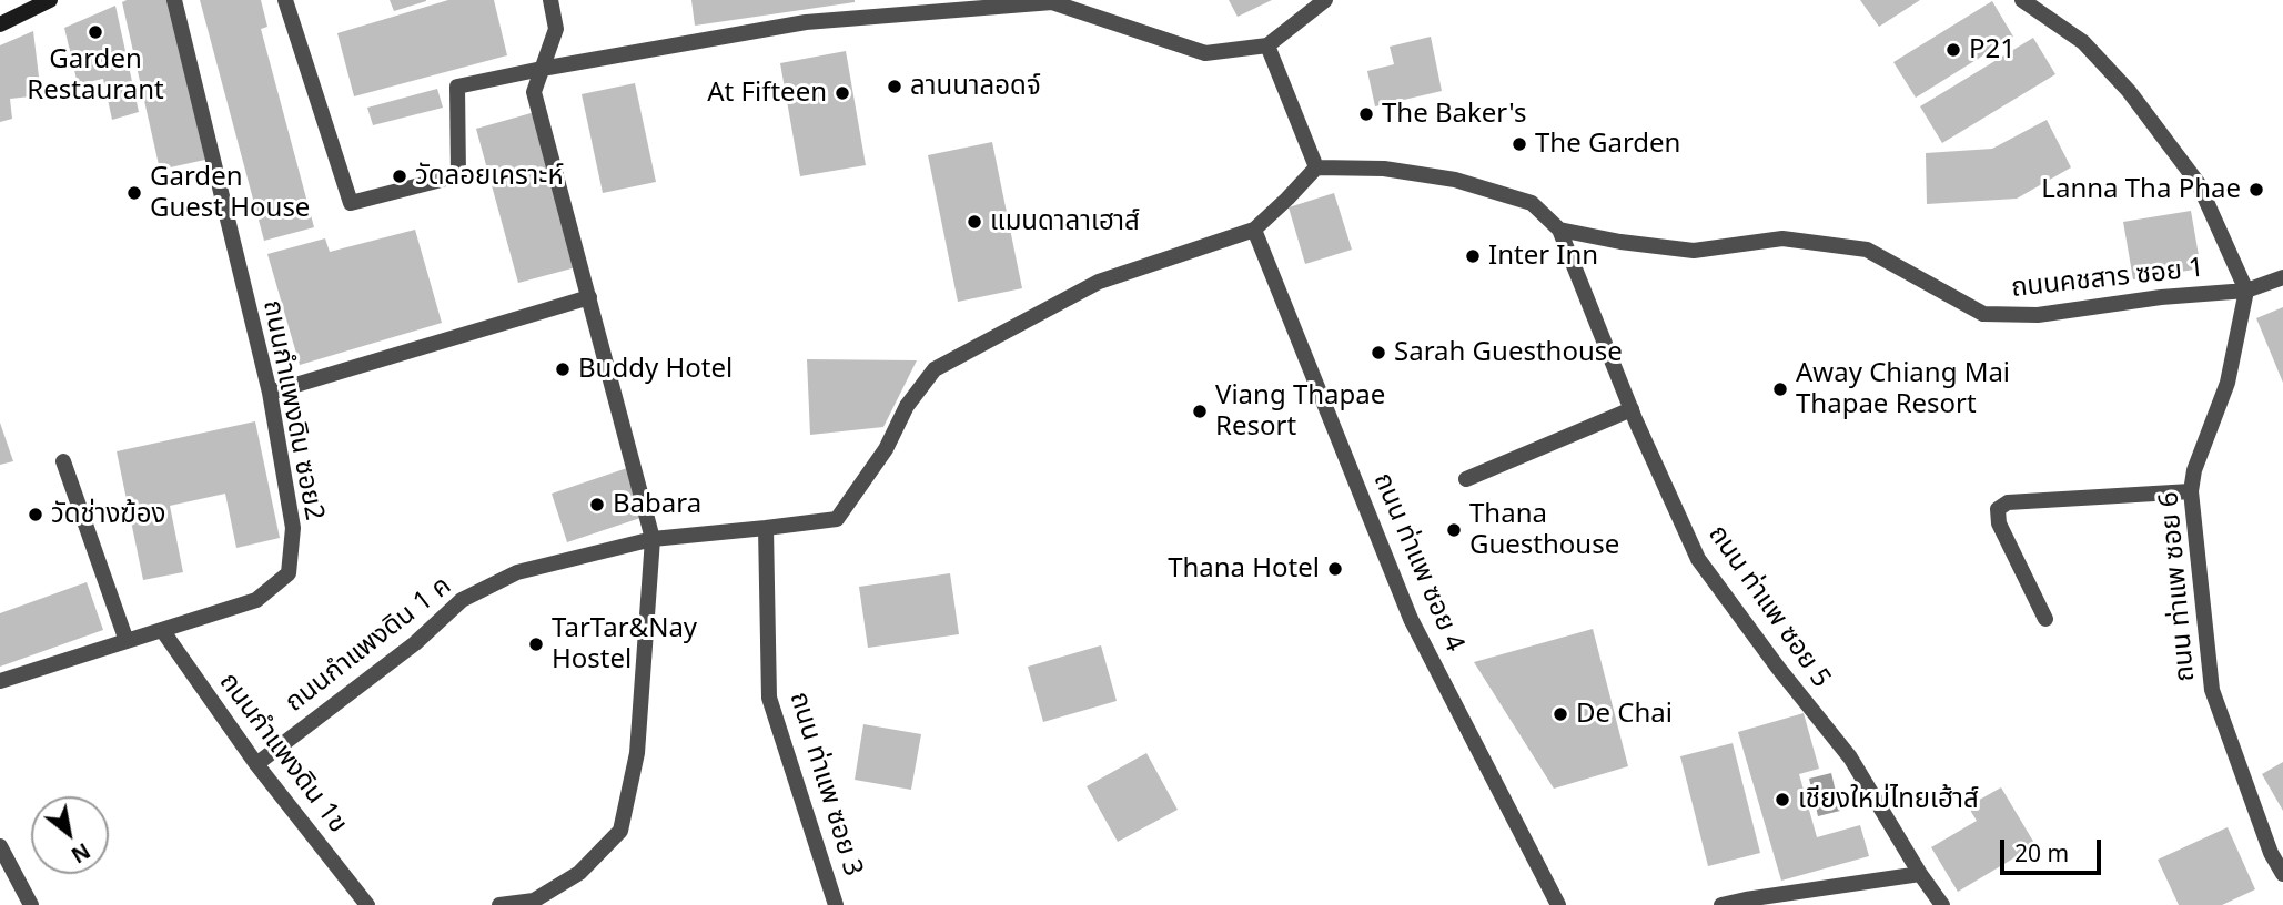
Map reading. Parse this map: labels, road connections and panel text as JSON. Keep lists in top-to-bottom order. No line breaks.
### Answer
{"streets":{"street":["ถนนคชสาร ซอย 1","ถนนกำแพงดิน ซอย2","ถนน ท่าแพ ซอย 4","ถนน ท่าแพ ซอย 6","ถนน ท่าแพ ซอย 5","ถนนกำแพงดิน 1 ค","ถนนกำแพงดิน 1ข","ถนน ท่าแพ ซอย 3"]},"crossings":[["ถนนคชสาร ซอย 1","ถนน ท่าแพ ซอย 6"],["ถนนคชสาร ซอย 1","ถนน ท่าแพ ซอย 5"],["ถนนกำแพงดิน ซอย2","ถนนกำแพงดิน 1ข"],["ถนนกำแพงดิน 1 ค","ถนนกำแพงดิน 1ข"],["ถนนกำแพงดิน 1 ค","ถนน ท่าแพ ซอย 3"]],"places":["Garden Restaurant","P21","ลานนาลอดจ์","At Fifteen","The Baker's","The Garden","วัดลอยเคราะห์","Lanna Tha Phae","Garden Guest House","แมนดาลาเฮาส์","Inter Inn","Sarah Guesthouse","Buddy Hotel","Away Chiang Mai Thapae Resort","Viang Thapae Resort","Babara","วัดช่างฆ้อง","Thana Guesthouse","Thana Hotel","TarTar&Nay Hostel","De Chai","เชียงใหม่ไทยเฮ้าส์"],"scale_bar":"20 m","north":"bottom right"}
